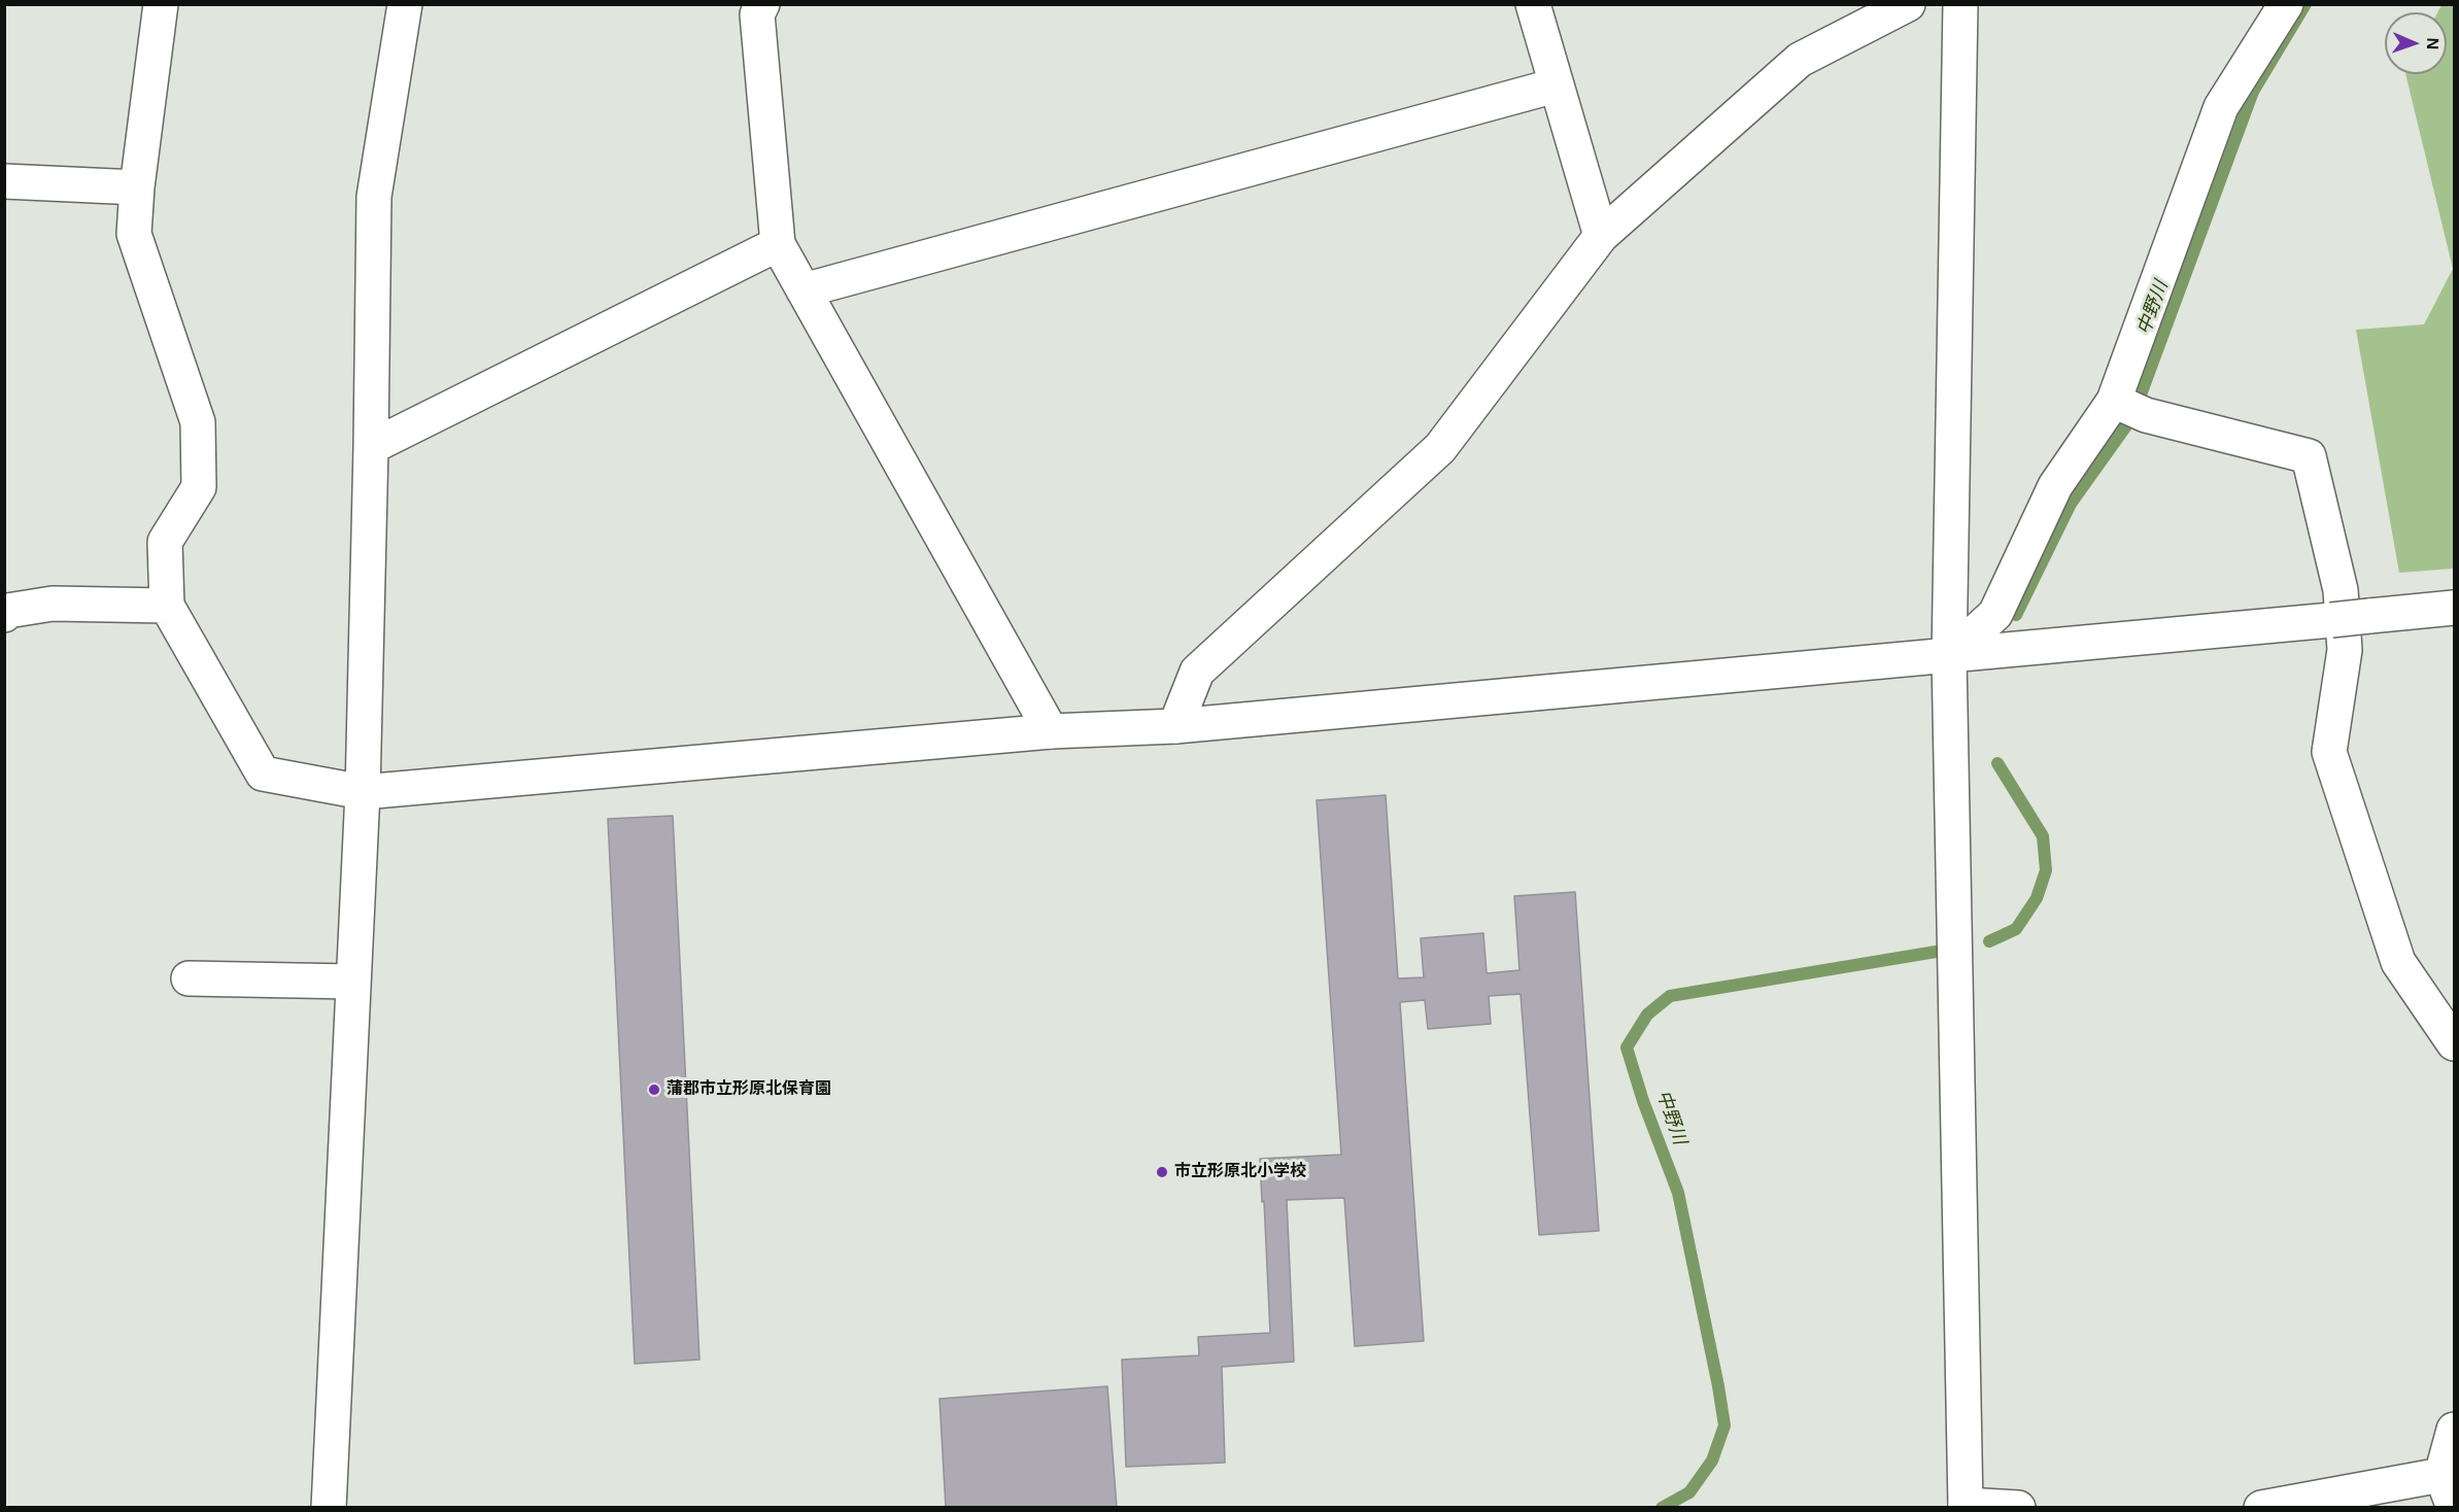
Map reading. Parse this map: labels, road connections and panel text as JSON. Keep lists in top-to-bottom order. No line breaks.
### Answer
{"water":["中野川"],"places":["蒲郡市立形原北保育園","市立形原北小学校"],"north":"right"}
